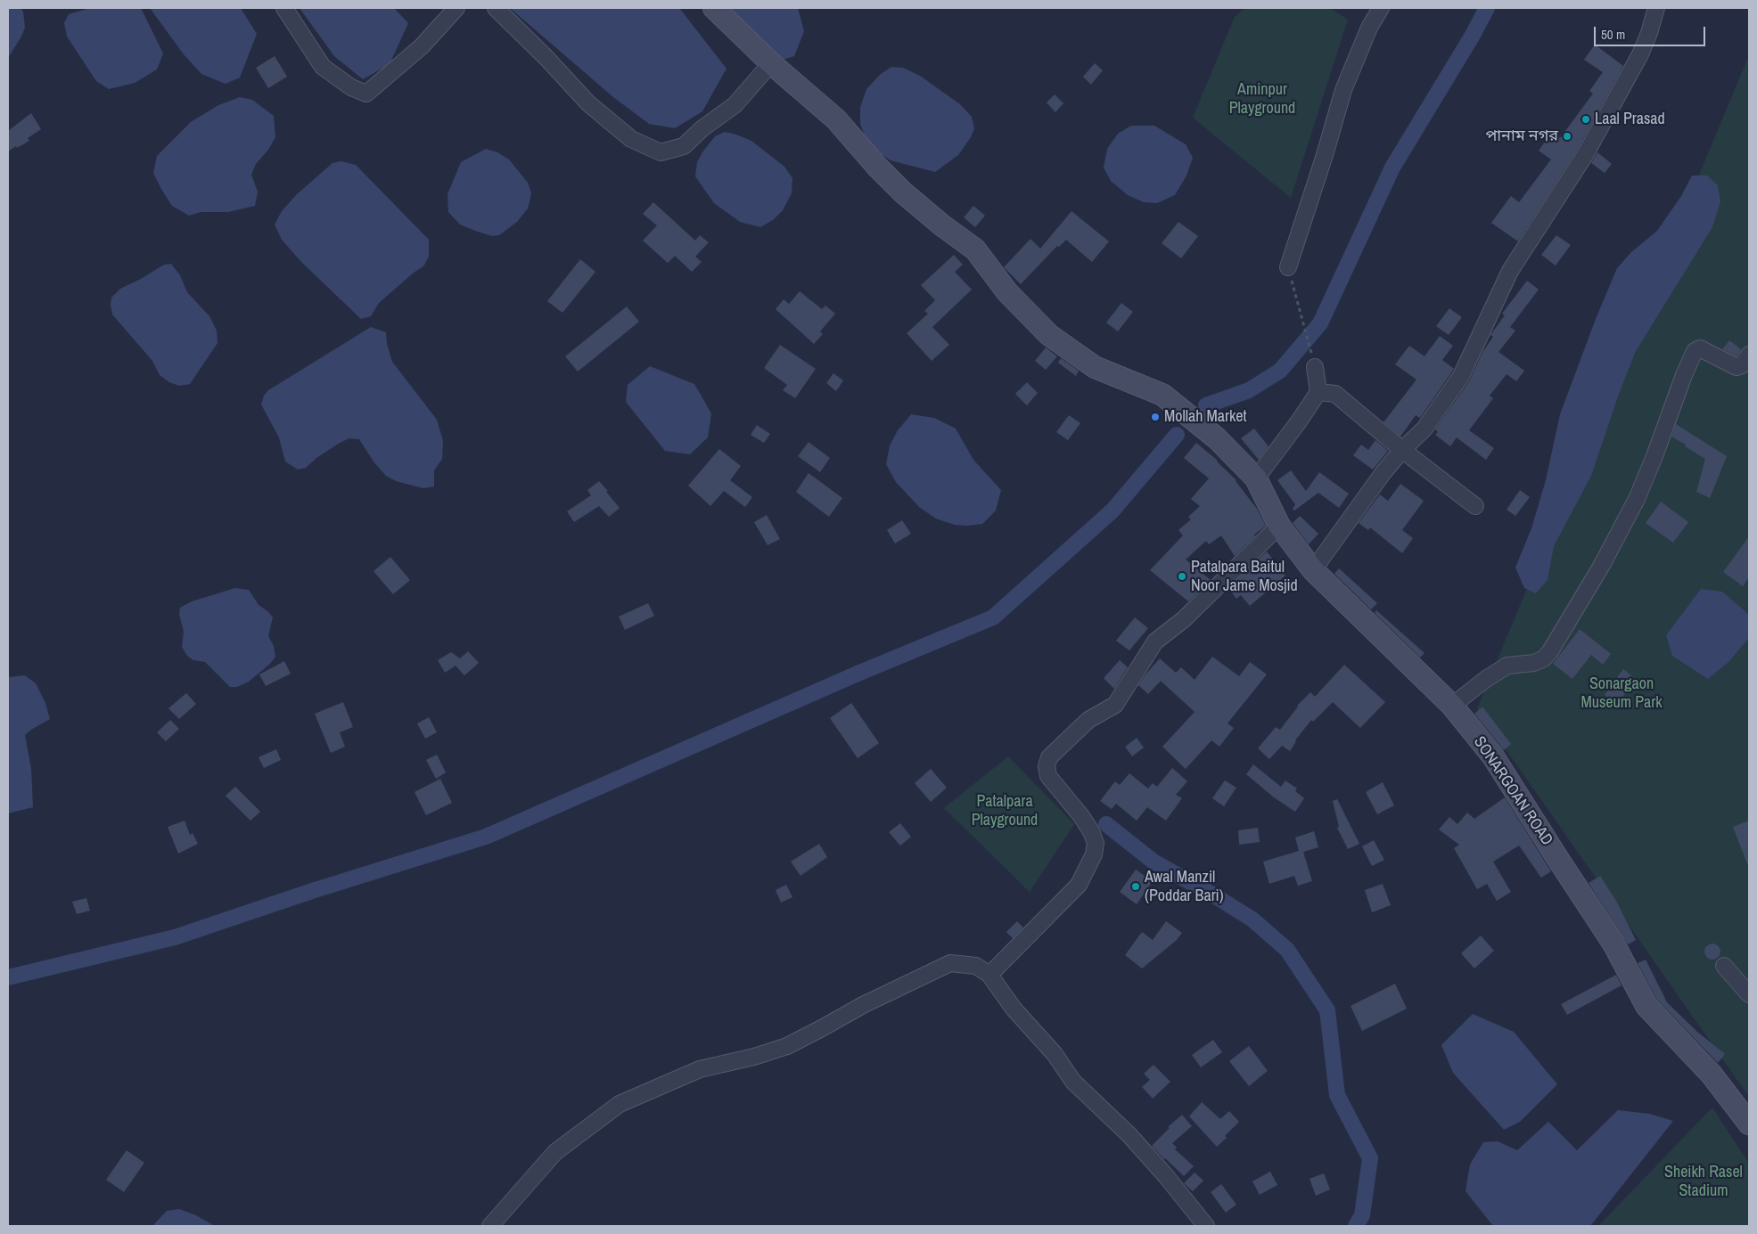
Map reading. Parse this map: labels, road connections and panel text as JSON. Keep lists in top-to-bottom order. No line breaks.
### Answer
{"streets":{"main road":["SONARGOAN ROAD"]},"parks":["Aminpur Playground","Sonargaon Museum Park","Patalpara Playground","Sheikh Rasel Stadium"],"places":["Laal Prasad","পানাম নগর","Mollah Market","Patalpara Baitul Noor Jame Mosjid","Awal Manzil (Poddar Bari)"],"scale_bar":"50 m"}
